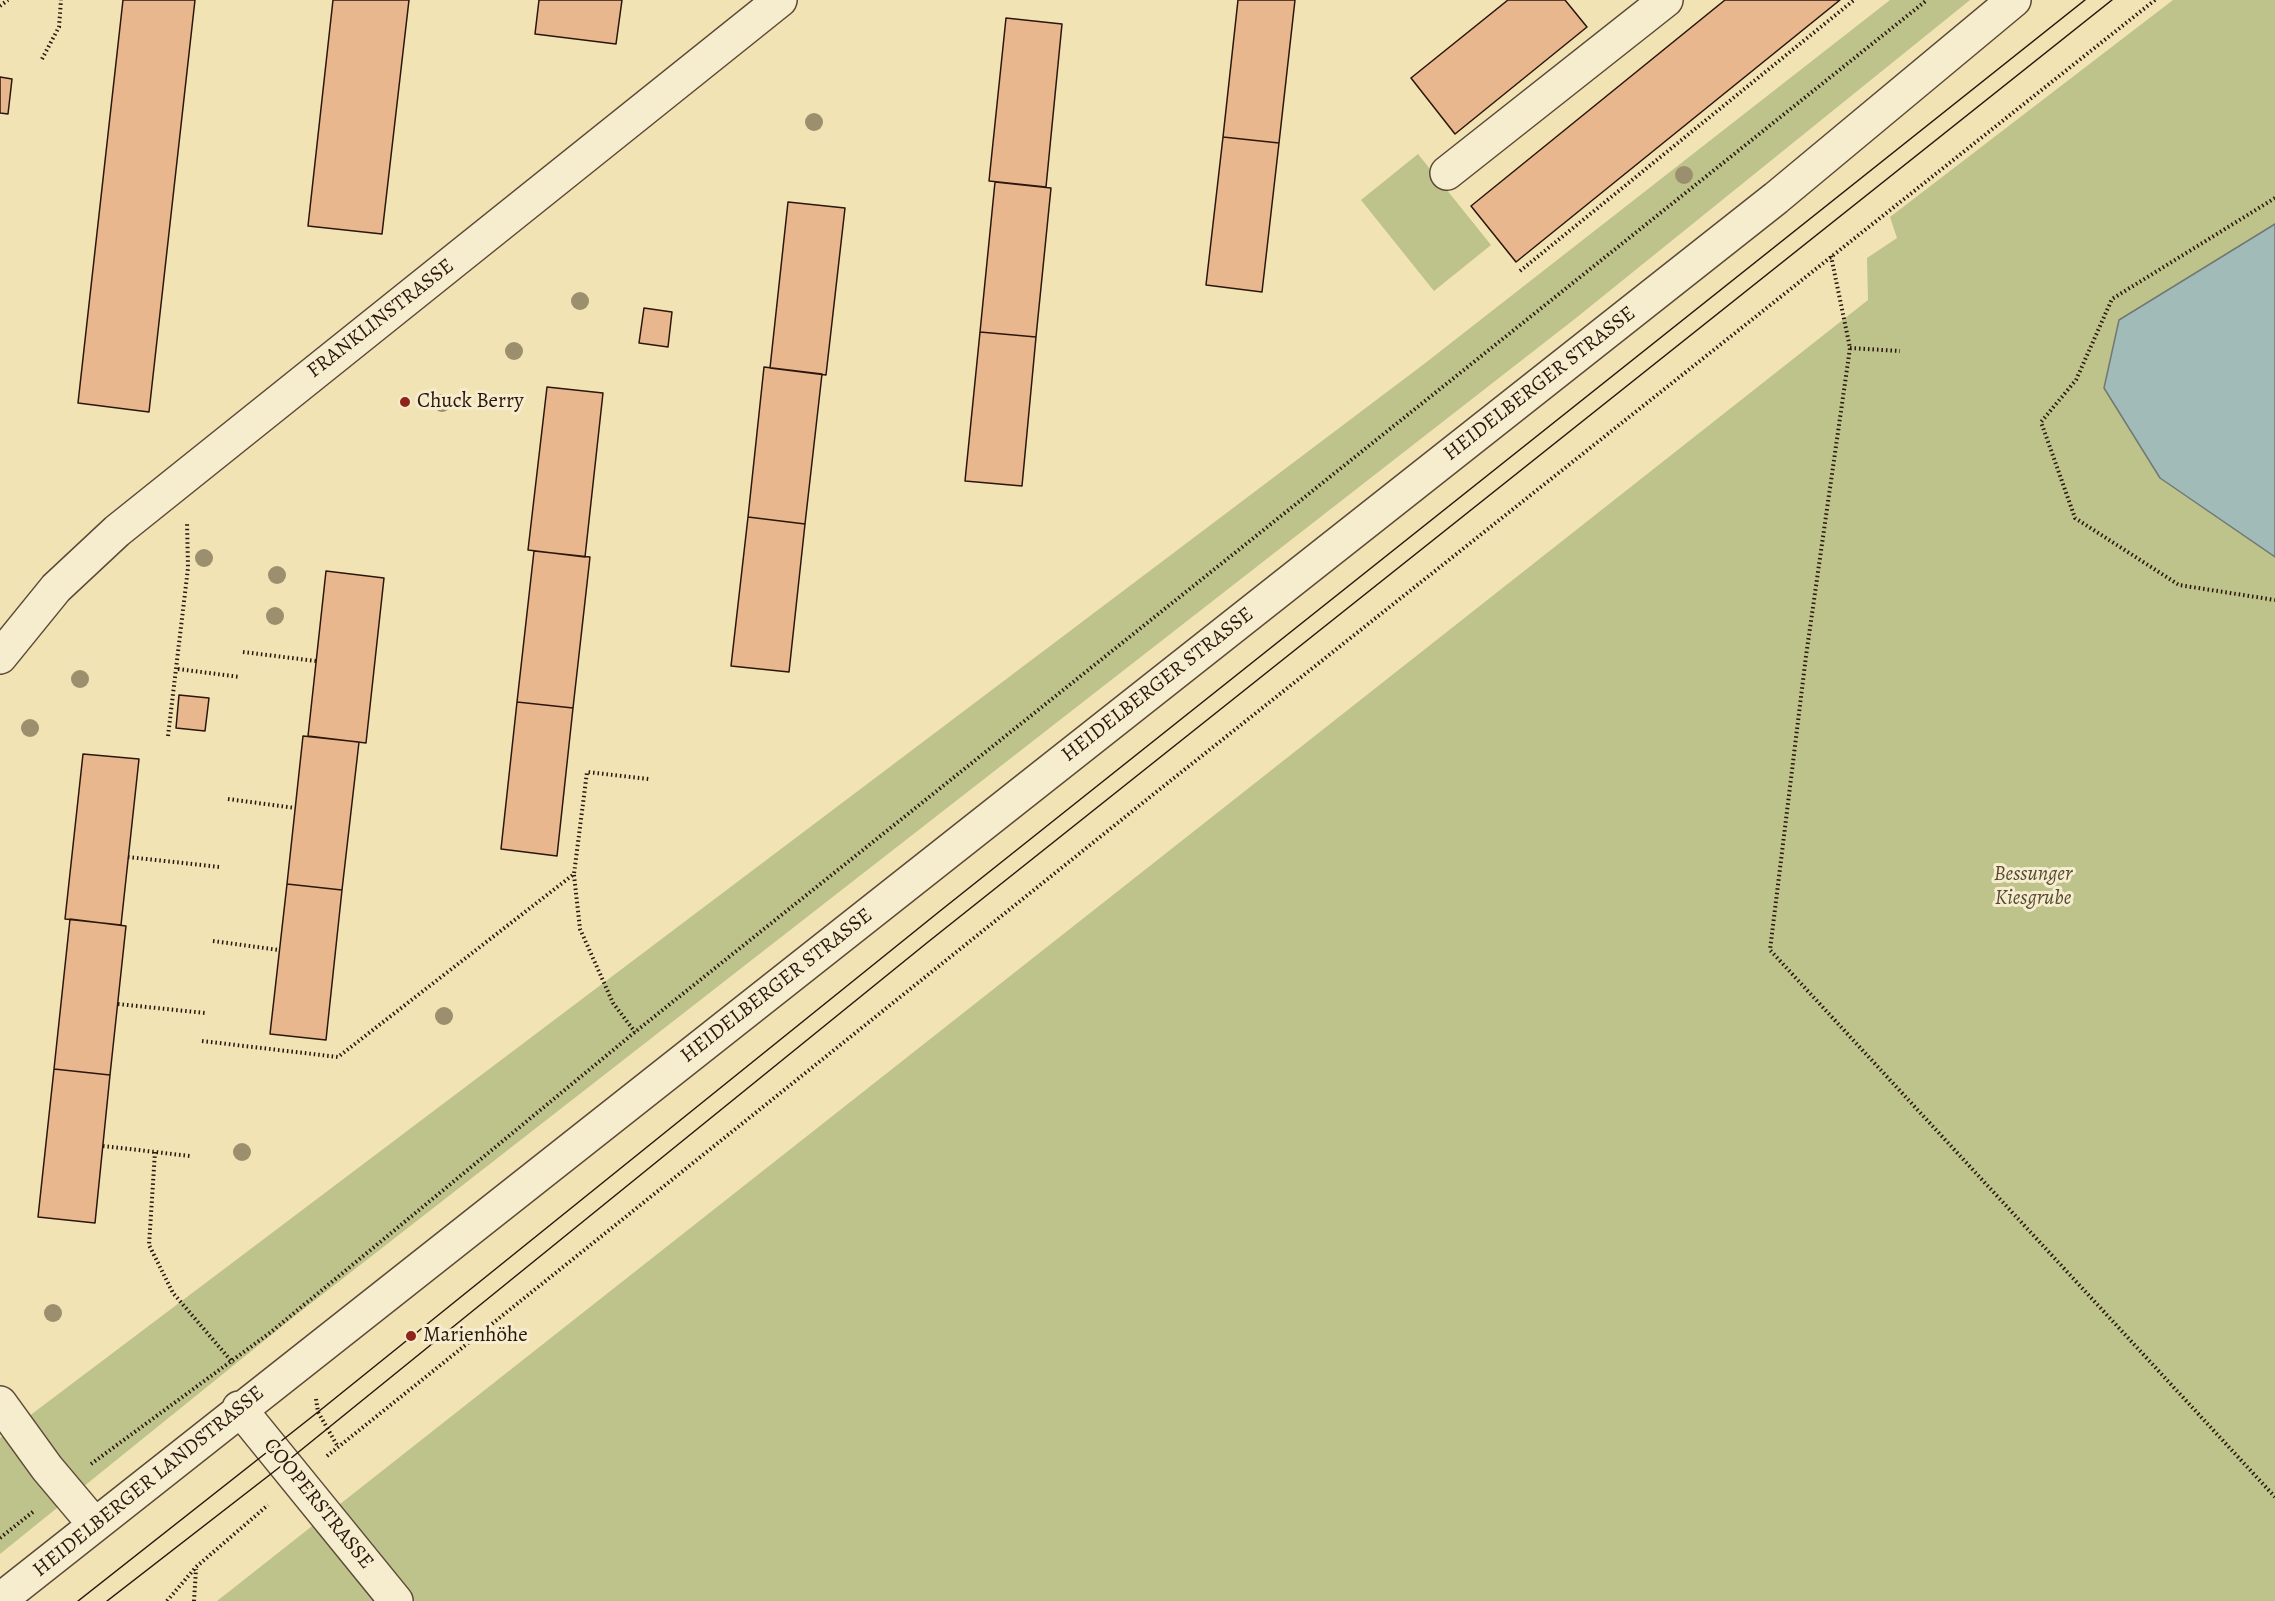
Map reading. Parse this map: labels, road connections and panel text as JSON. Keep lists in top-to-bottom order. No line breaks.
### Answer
{"streets":{"street":["FRANKLINSTRASSE","HEIDELBERGER STRASSE","HEIDELBERGER LANDSTRASSE","COOPERSTRASSE"]},"crossings":[["HEIDELBERGER STRASSE","HEIDELBERGER LANDSTRASSE"],["HEIDELBERGER LANDSTRASSE","COOPERSTRASSE"]],"parks":["Bessunger Kiesgrube"],"places":["Chuck Berry","Marienhöhe"]}
